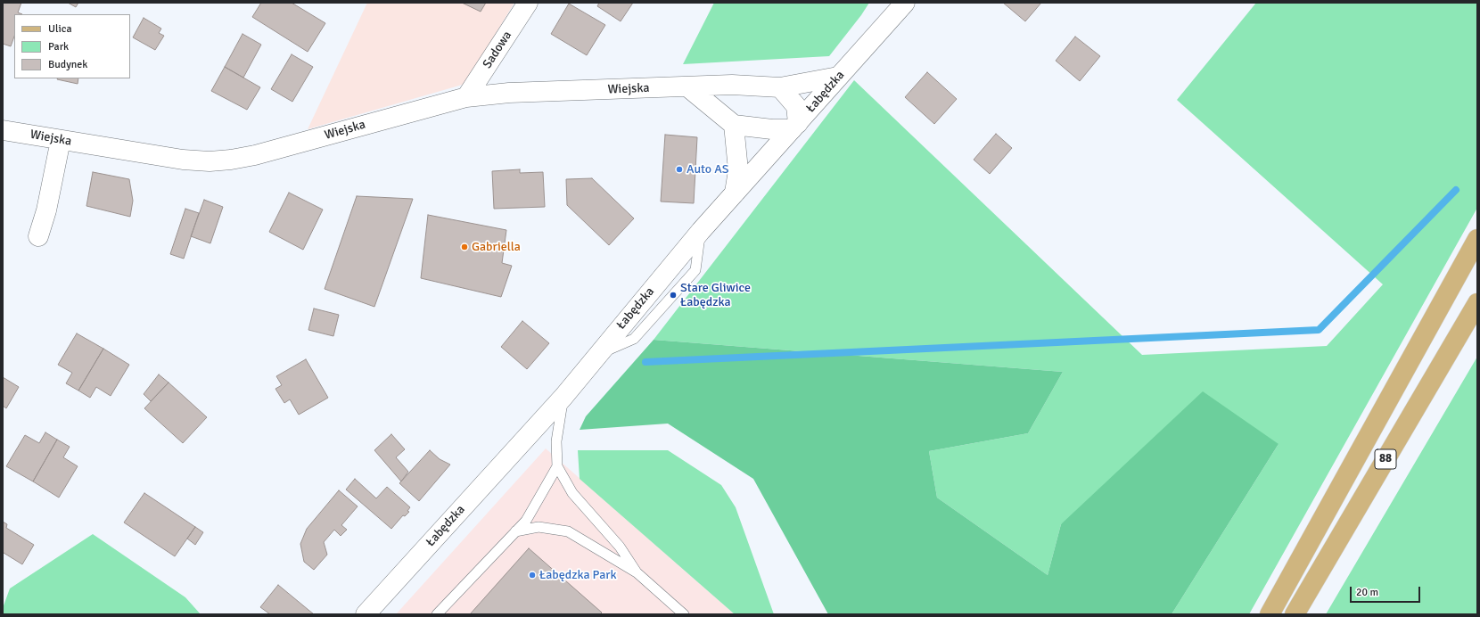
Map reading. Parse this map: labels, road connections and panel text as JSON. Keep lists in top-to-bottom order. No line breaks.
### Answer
{"streets":{"main road":["88"],"street":["Sadowa","Wiejska","Łabędzka"]},"crossings":[["Sadowa","Wiejska"],["Wiejska","Łabędzka"]],"places":["Auto AS","Gabriella","Stare Gliwice Łabędzka","Łabędzka Park"],"legend":["Ulica","Park","Budynek"],"scale_bar":"20 m"}
